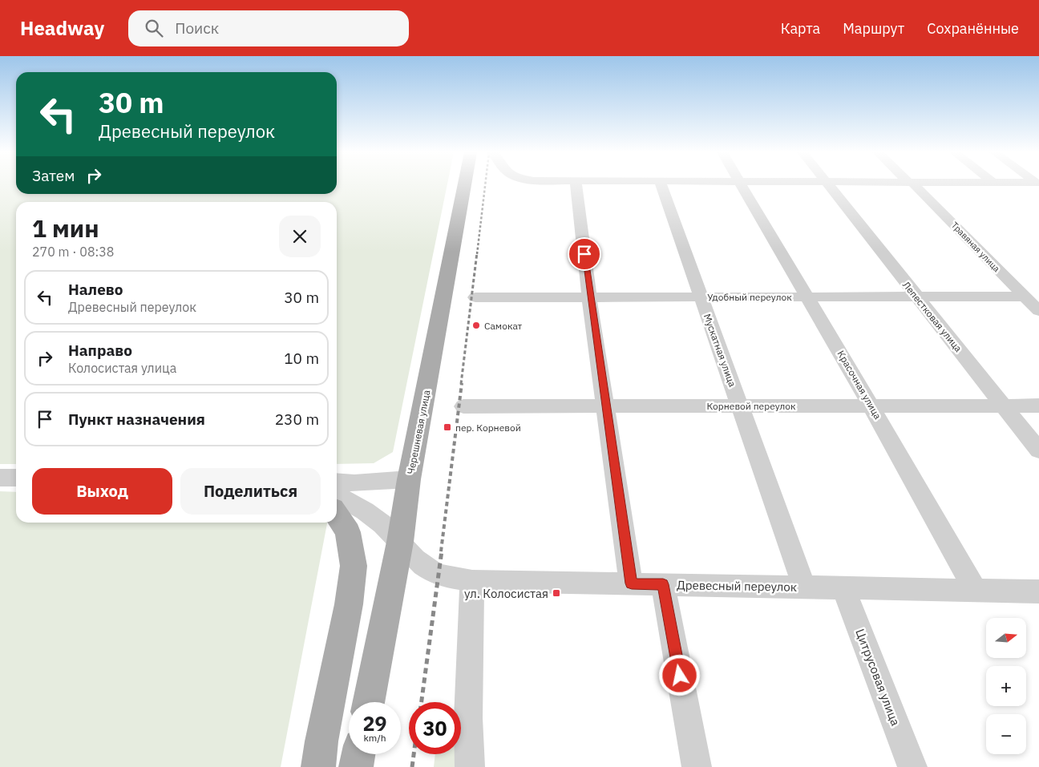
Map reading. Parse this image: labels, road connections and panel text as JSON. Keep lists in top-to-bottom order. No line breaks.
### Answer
{"streets":{"main road":["Черешневая улица"],"street":["Травяная улица","Удобный переулок","Лепестковая улица","Мускатная улица","Красочная улица","Корневой переулок","Древесный переулок","Цитрусовая улица"]},"crossings":[["Травяная улица","Удобный переулок"],["Удобный переулок","Лепестковая улица"],["Удобный переулок","Мускатная улица"],["Удобный переулок","Красочная улица"],["Лепестковая улица","Корневой переулок"],["Мускатная улица","Корневой переулок"],["Мускатная улица","Древесный переулок"],["Красочная улица","Корневой переулок"],["Красочная улица","Древесный переулок"],["Черешневая улица","Древесный переулок"],["Древесный переулок","Цитрусовая улица"]],"places":{"other":["Самокат"],"transit":["пер. Корневой","ул. Колосистая"]},"north":"right","page":{"header":"Headway","search":"Поиск","nav":["Карта","Маршрут","Сохранённые"],"turn":["30 m","Древесный переулок"],"then":"Затем","heading":["1 мин","270 m · 08:38"],"list":[{"name":"Налево","note":"Древесный переулок","value":"30 m"},{"name":"Направо","note":"Колосистая улица","value":"10 m"},{"name":"Пункт назначения","value":"230 m"}],"buttons":["Выход","Поделиться"],"map_buttons":["+","−"],"speed":"29 km/h","limit":"30"}}
